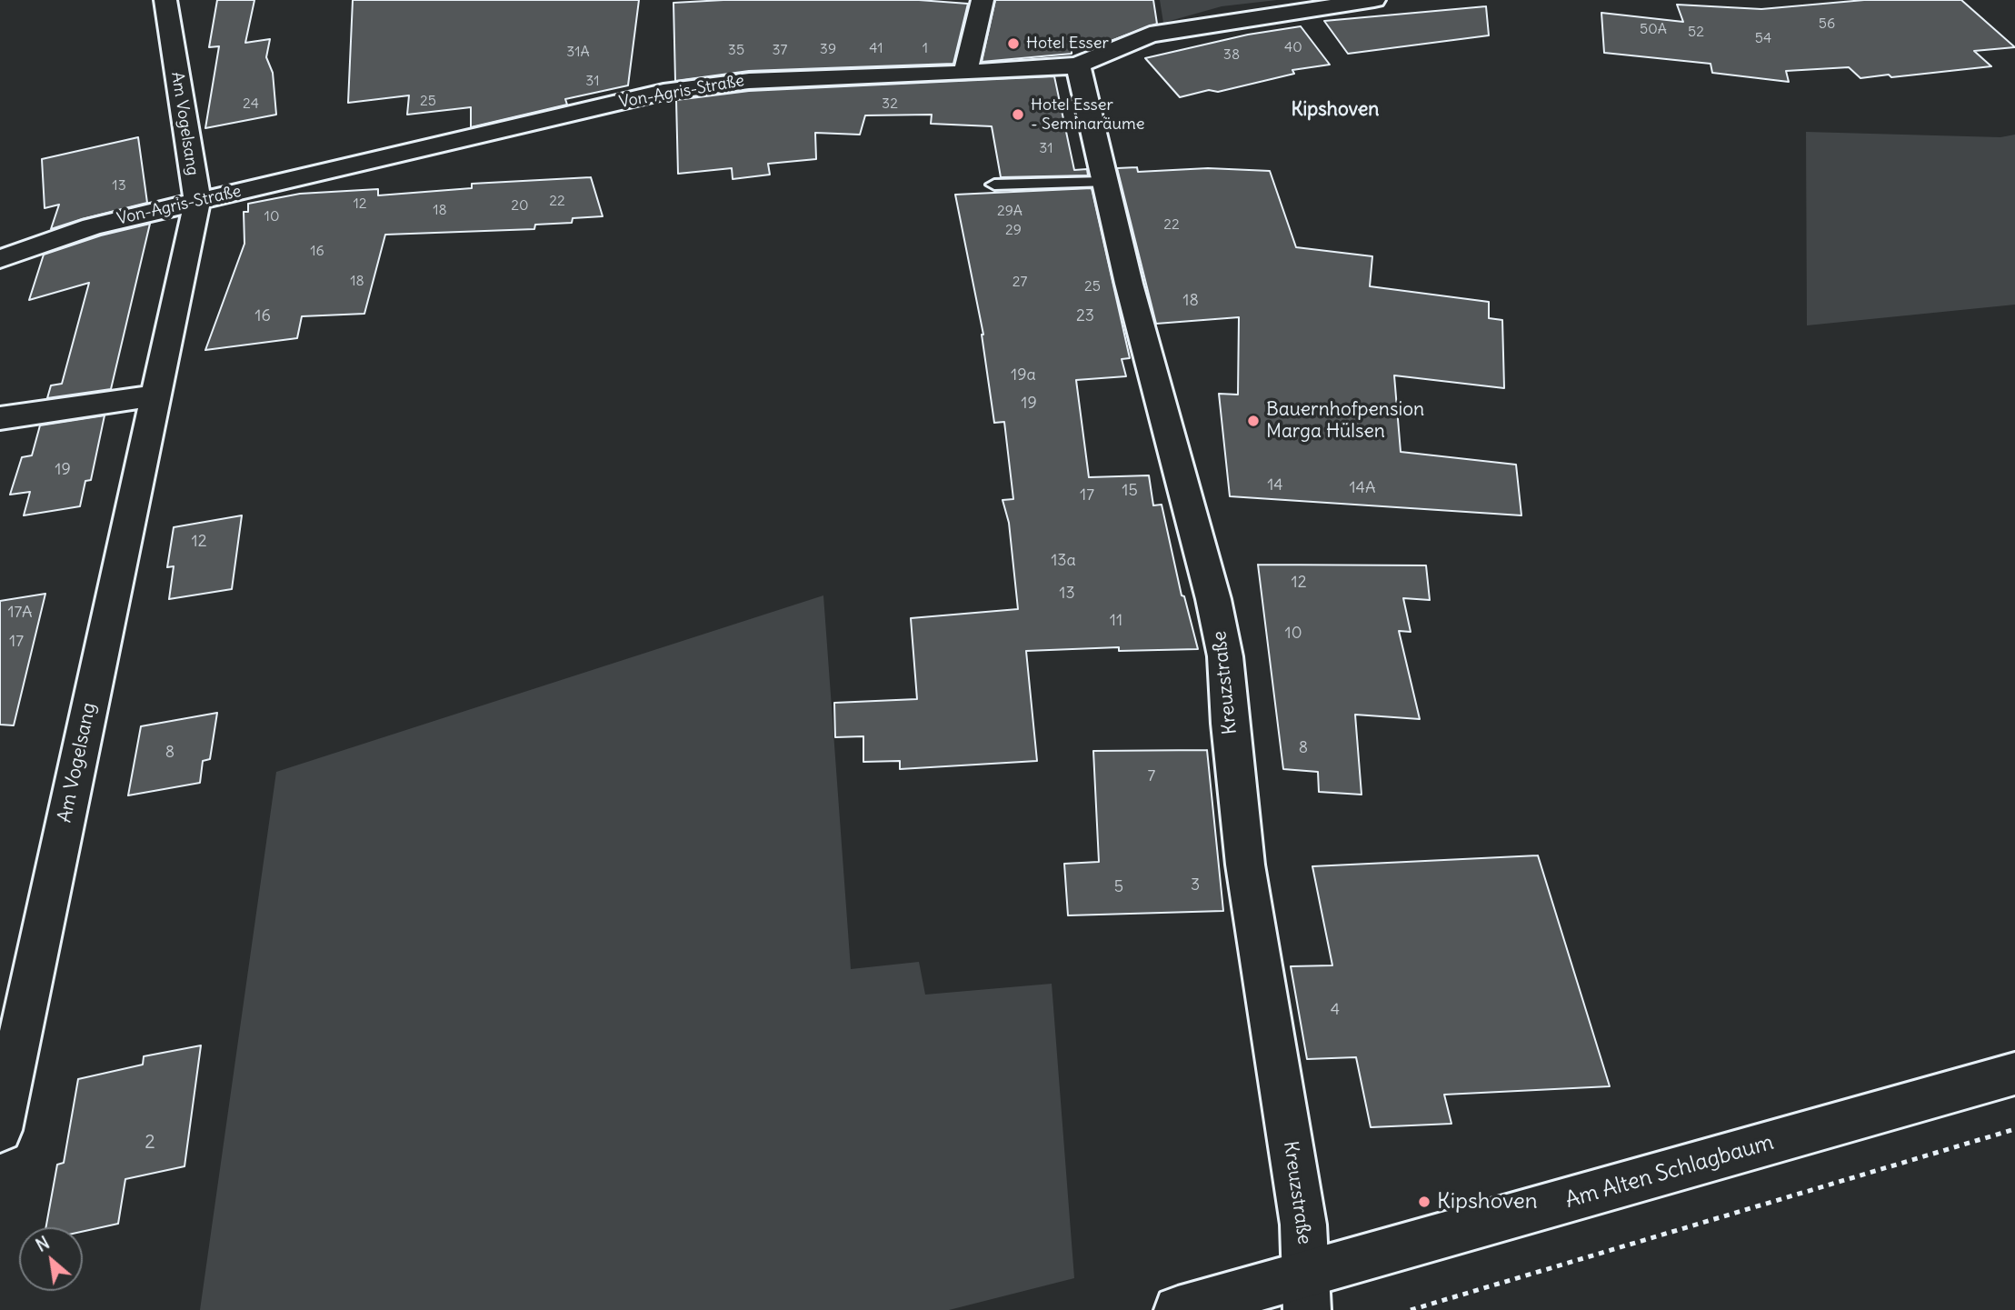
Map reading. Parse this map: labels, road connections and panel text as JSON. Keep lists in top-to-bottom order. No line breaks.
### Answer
{"streets":{"street":["Von-Agris-Straße","Am Vogelsang","Kreuzstraße","Am Alten Schlagbaum"]},"crossings":[["Von-Agris-Straße","Am Vogelsang"],["Von-Agris-Straße","Kreuzstraße"],["Kreuzstraße","Am Alten Schlagbaum"]],"districts":["Kipshoven"],"places":["Hotel Esser","Hotel Esser - Seminaräume","Bauernhofpension Marga Hülsen","Kipshoven"],"house_numbers":["56","50A","52","54","40","41","1","39","35","37","31A","38","31","25","24","32","31","13","22","12","20","18","29A","10","22","29","16","18","27","25","18","16","23","19a","19","19","14","14A","15","17","12","13a","12","13","17A","11","10","17","8","8","7","3","5","4","2"],"north":"top left"}
